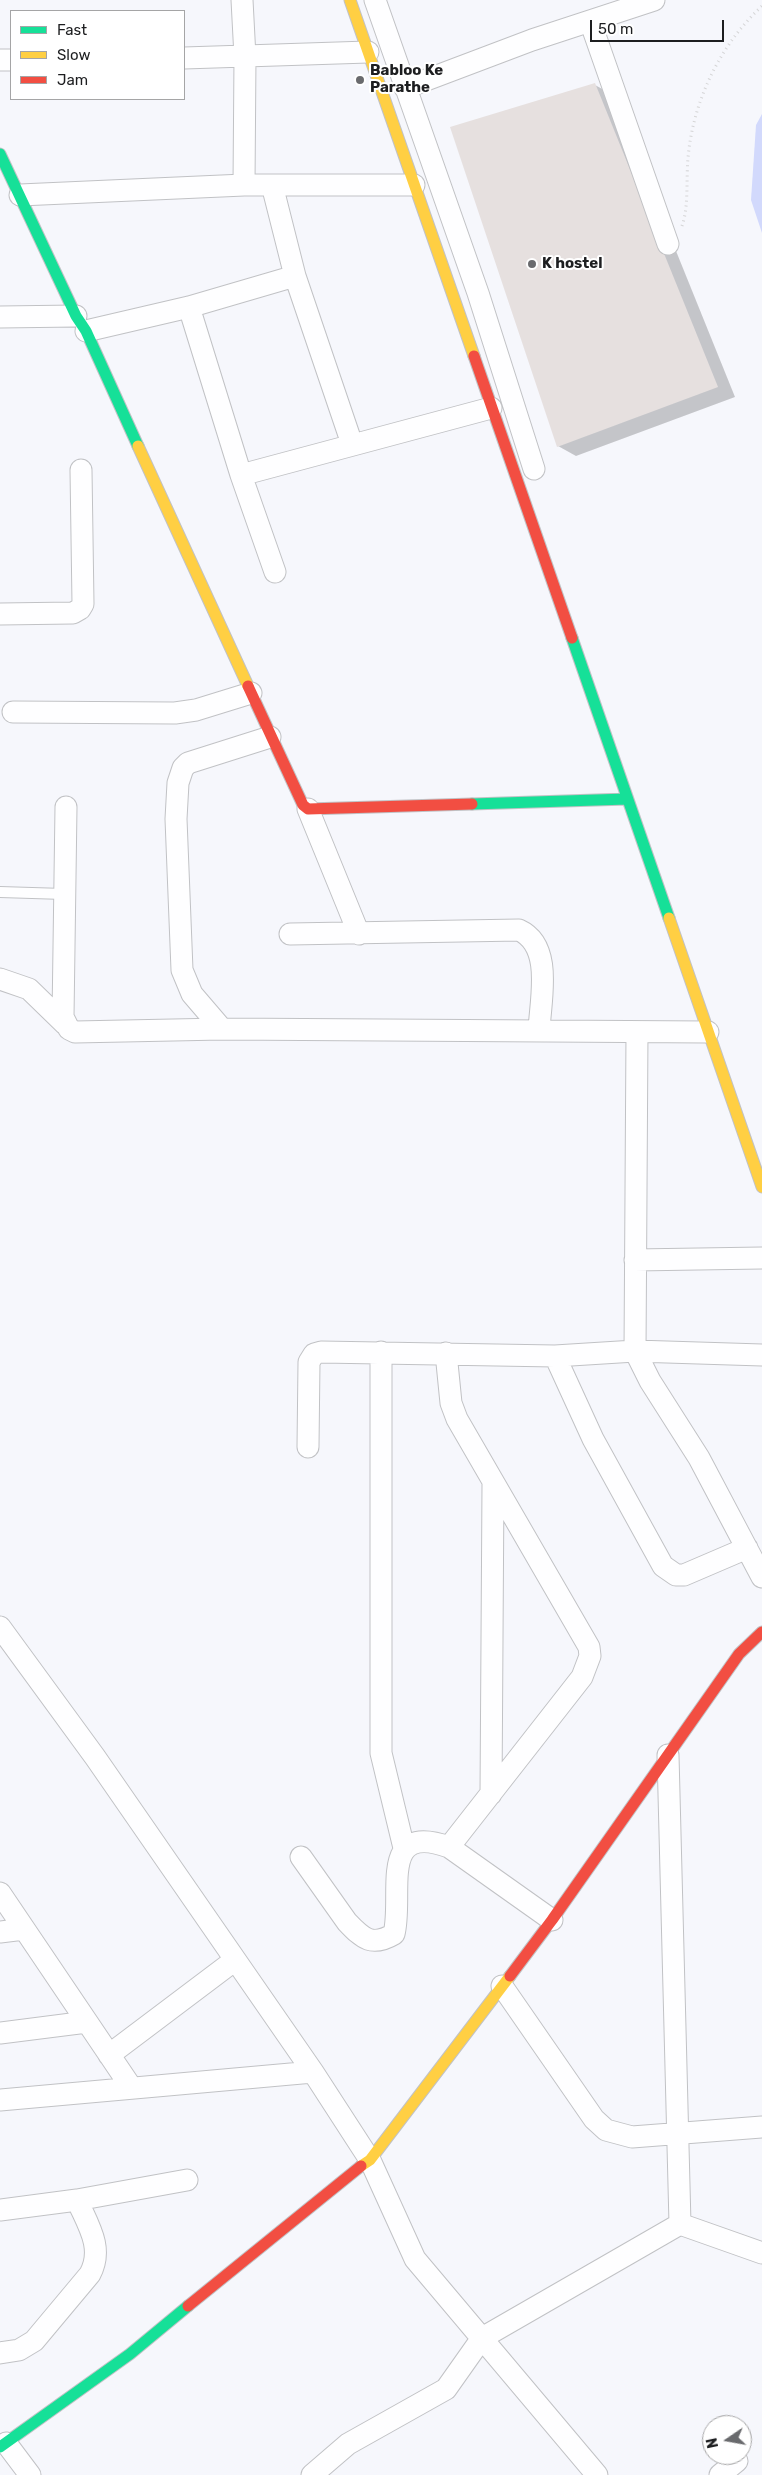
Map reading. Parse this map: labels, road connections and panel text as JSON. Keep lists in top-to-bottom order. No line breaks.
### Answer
{"places":["Babloo Ke Parathe","K hostel"],"legend":["Fast","Slow","Jam"],"scale_bar":"50 m","north":"left"}
